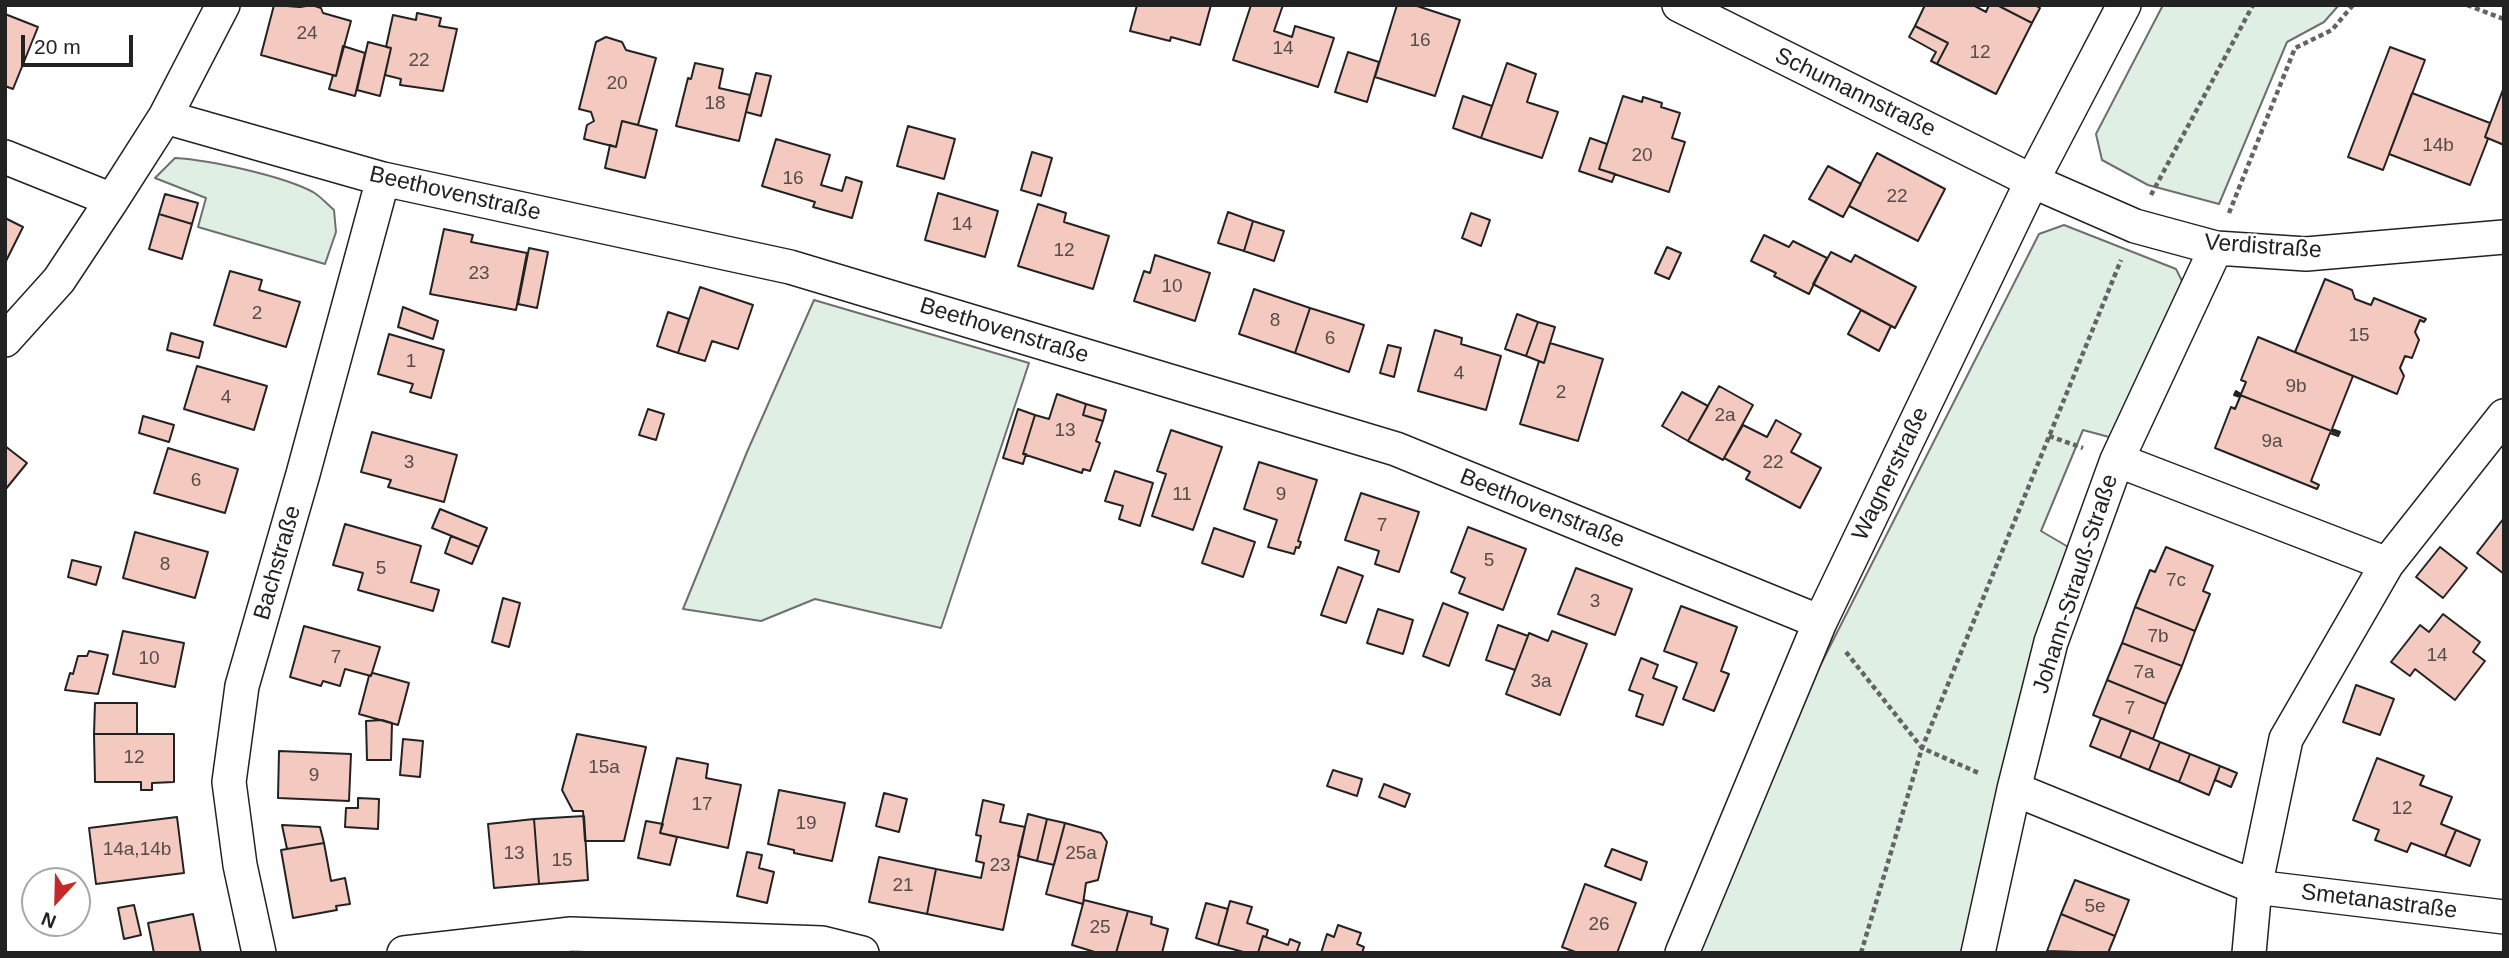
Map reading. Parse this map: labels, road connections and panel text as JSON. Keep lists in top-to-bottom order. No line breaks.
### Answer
{"streets":{"street":["Schumannstraße","Beethovenstraße","Verdistraße","Wagnerstraße","Bachstraße","Johann-Strauß-Straße","Smetanastraße"]},"crossings":[["Schumannstraße","Verdistraße"],["Schumannstraße","Wagnerstraße"],["Beethovenstraße","Wagnerstraße"],["Beethovenstraße","Bachstraße"],["Verdistraße","Wagnerstraße"],["Verdistraße","Johann-Strauß-Straße"]],"house_numbers":["24","16","14","12","22","20","18","14b","20","16","22","14","12","23","10","2","8","15","6","1","4","9b","2","4","2a","13","9a","3","22","6","11","9","7","5","8","5","7c","3","7b","14","7","10","7a","3a","7","12","15a","9","17","12","19","14a,14b","13","25a","15","23","21","5e","26","25"],"scale_bar":"20 m","north":"bottom"}
